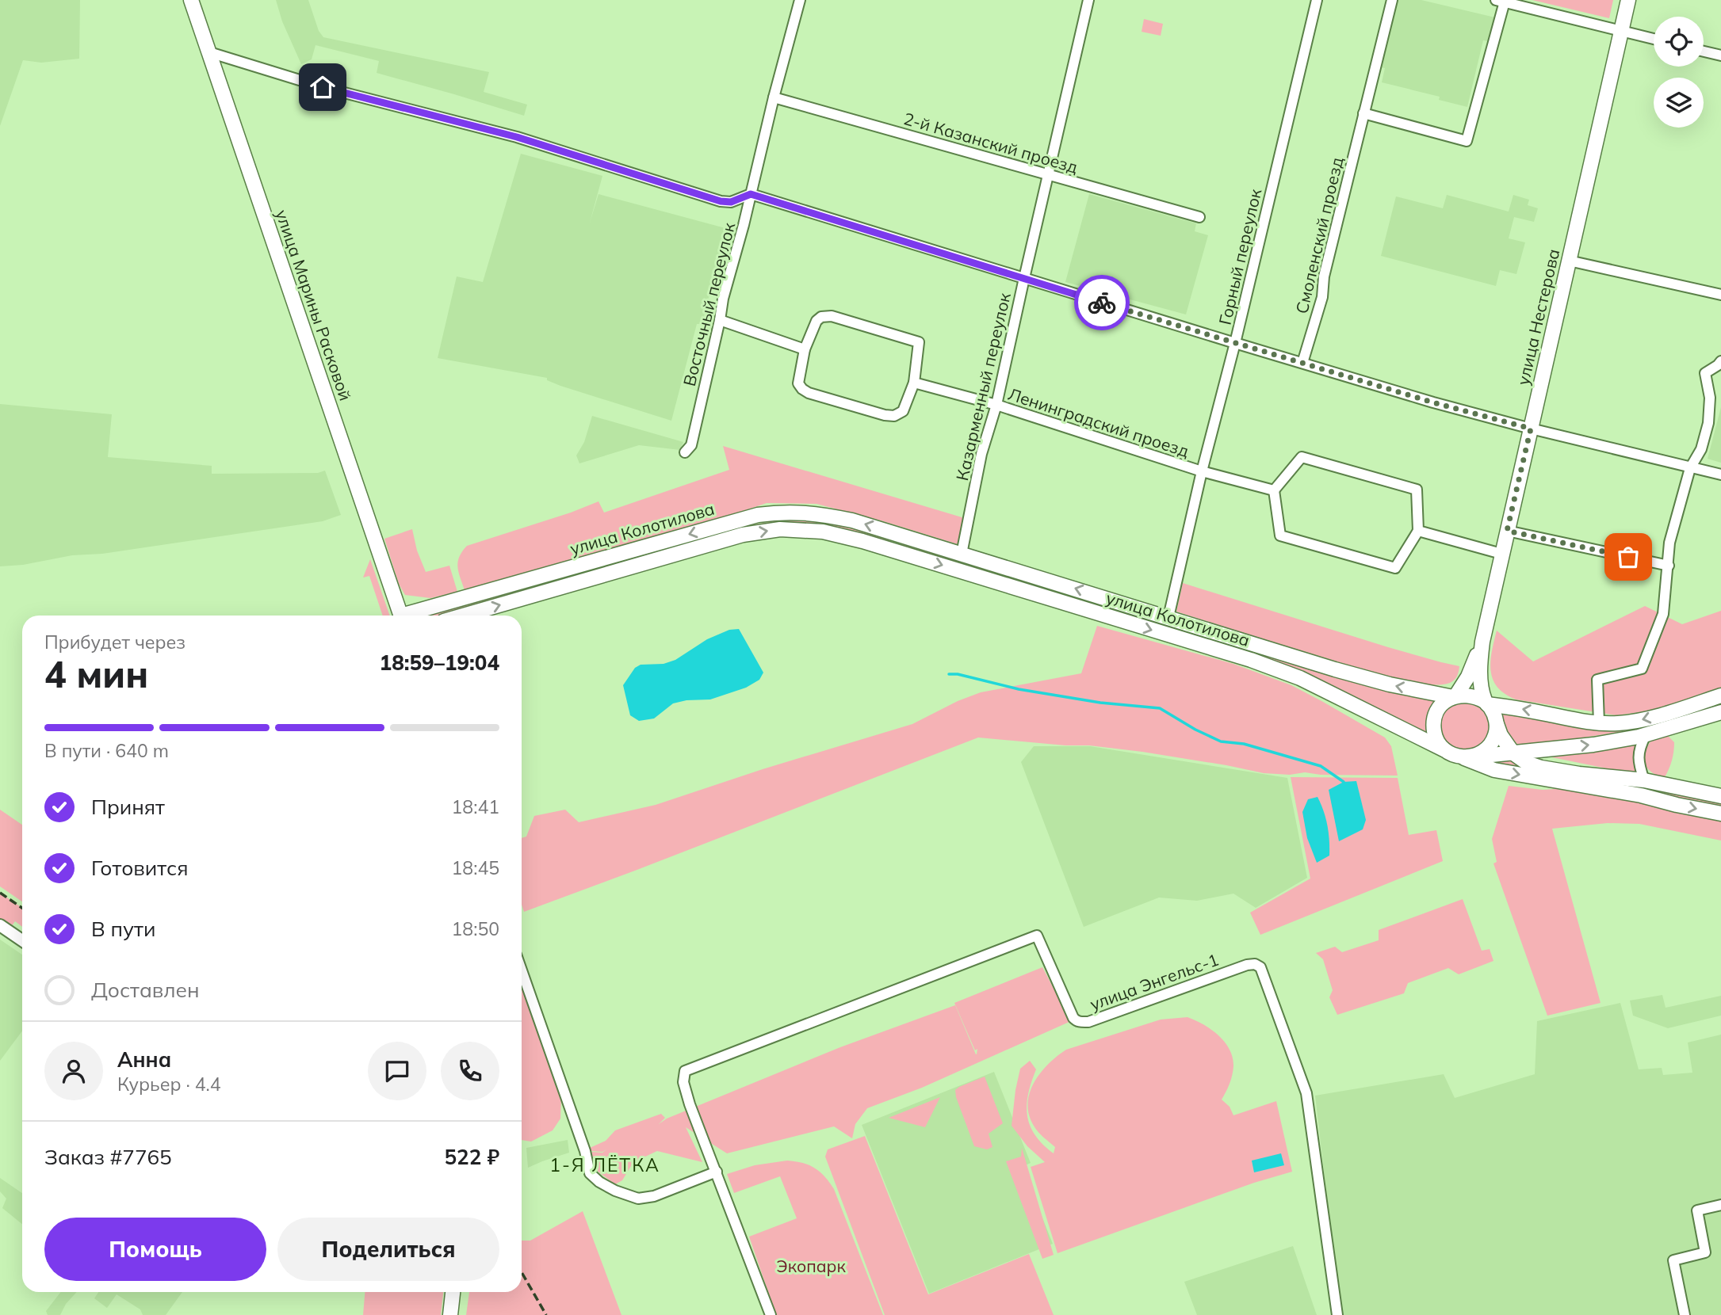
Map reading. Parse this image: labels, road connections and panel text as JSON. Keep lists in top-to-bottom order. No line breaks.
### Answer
{"streets":{"main road":["улица Марины Расковой","улица Нестерова","улица Колотилова"],"street":["2-й Казанский проезд","Смоленский проезд","Горный переулок","Восточный переулок","Казарменный переулок","Ленинградский проезд","улица Энгельс-1"]},"crossings":[["2-й Казанский проезд","Восточный переулок"],["2-й Казанский проезд","Казарменный переулок"],["Горный переулок","Ленинградский проезд"],["Горный переулок","улица Колотилова"],["улица Нестерова","улица Колотилова"],["Казарменный переулок","Ленинградский проезд"],["Казарменный переулок","улица Колотилова"]],"districts":["1-Я ЛЁТКА"],"parks":["Экопарк"],"page":{"heading":["4 мин","Прибудет через","18:59–19:04"],"panel":["Анна","Курьер · 4.4","Заказ #7765","522 ₽"],"bar":"В пути · 640 m","list":[["Принят","18:41"],["Готовится","18:45"],["В пути","18:50"],"Доставлен"],"buttons":["Помощь","Поделиться"]}}
